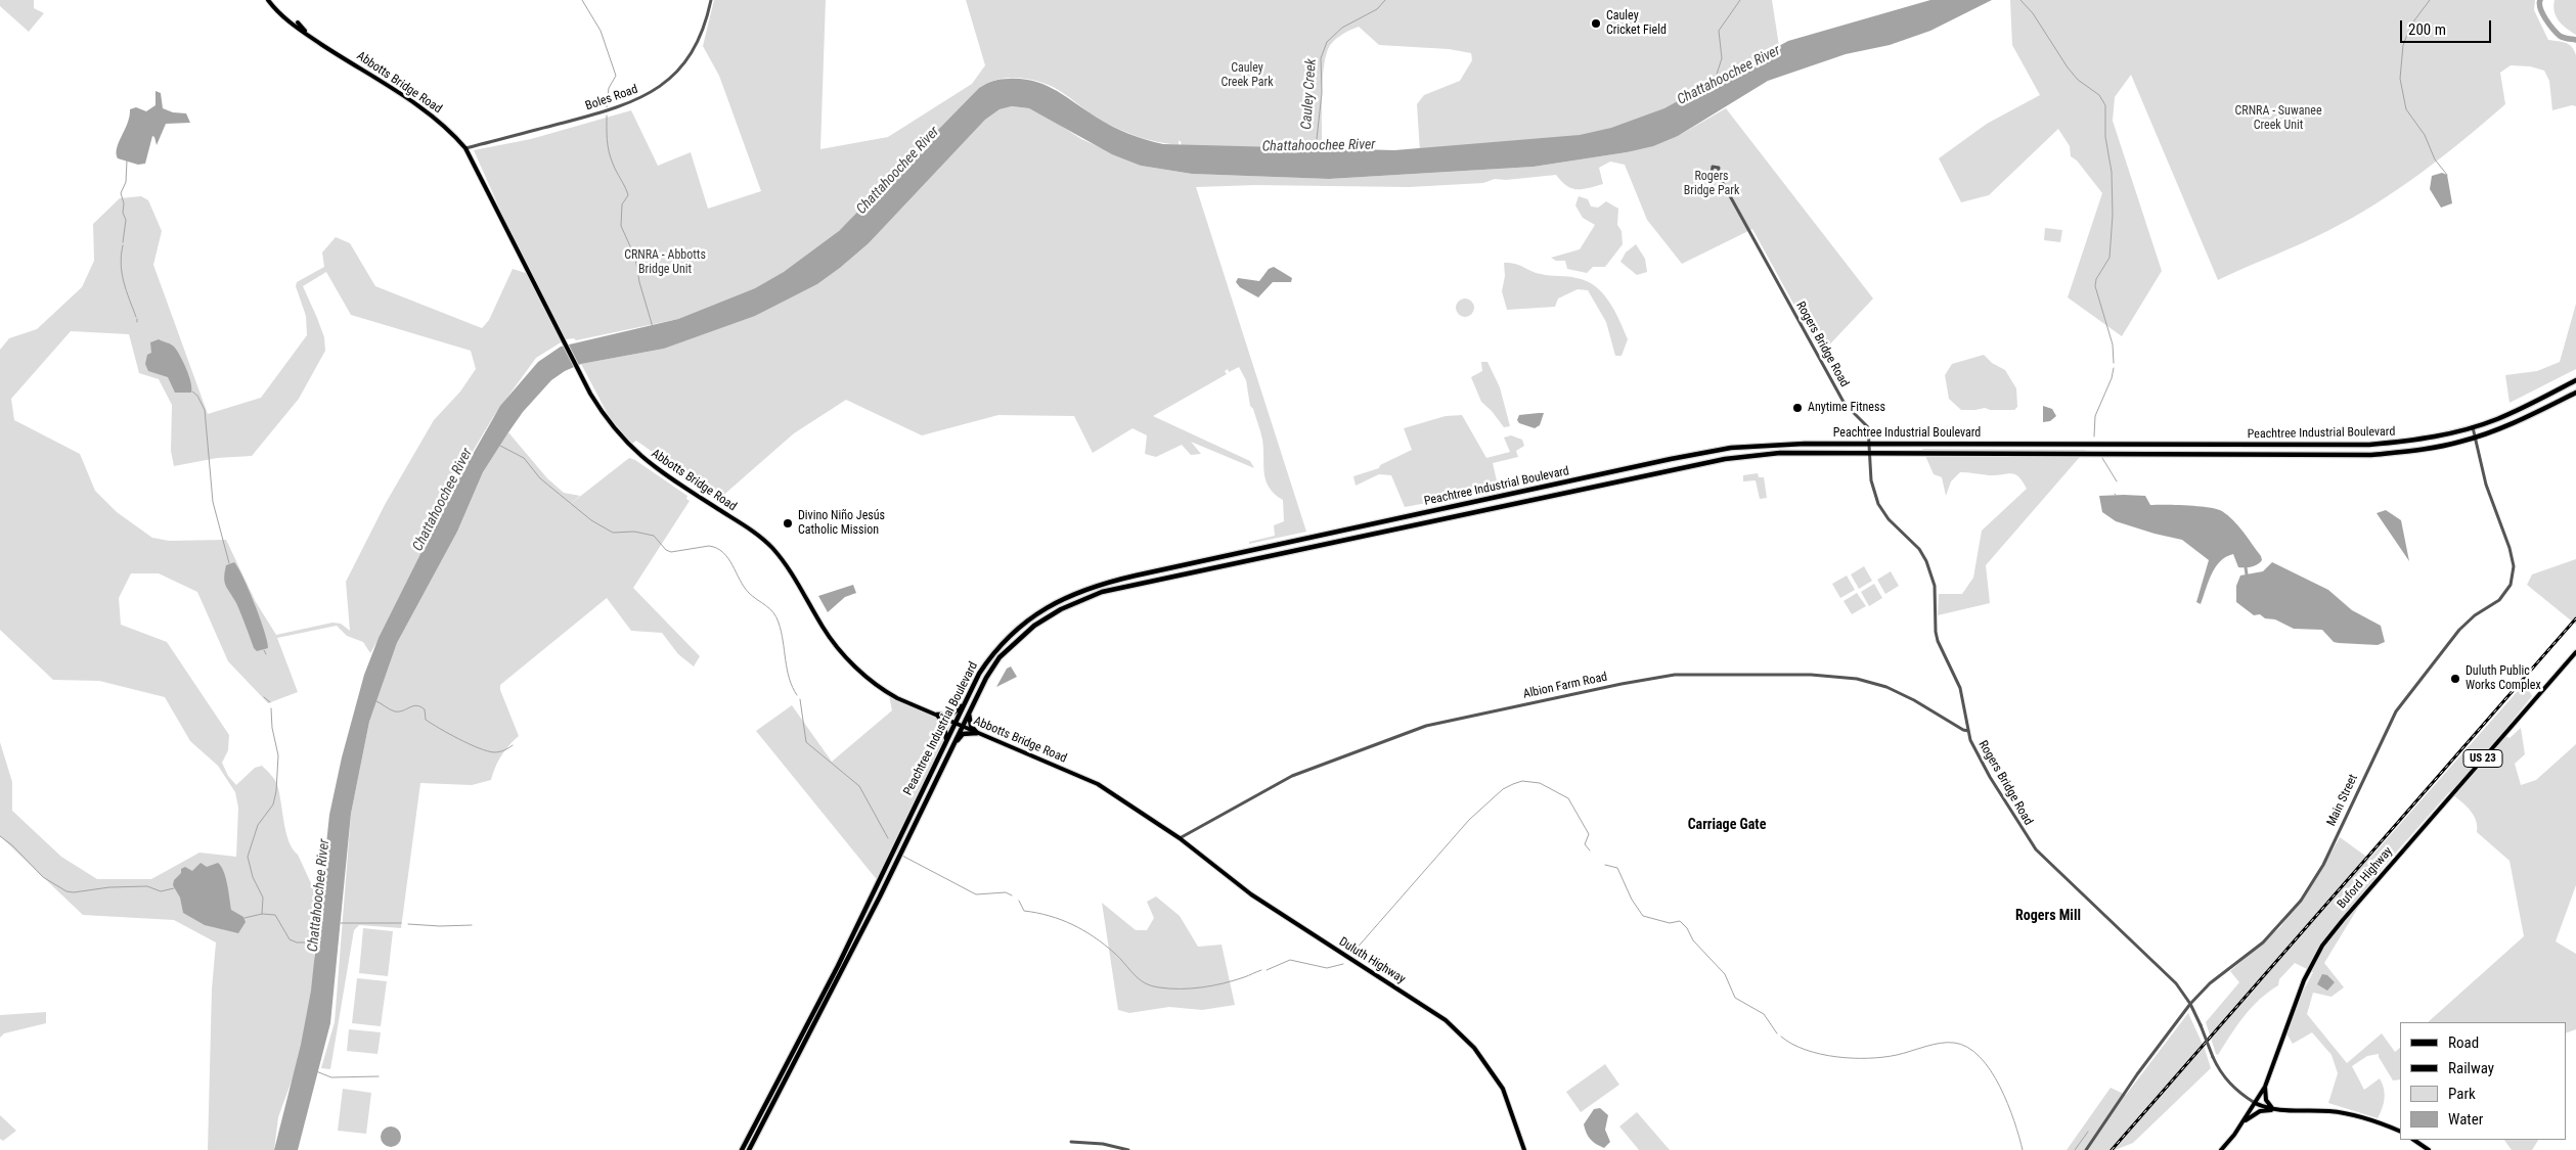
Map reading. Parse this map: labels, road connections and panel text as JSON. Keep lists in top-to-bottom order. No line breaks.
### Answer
{"streets":{"highway":["Peachtree Industrial Boulevard"],"main road":["Abbotts Bridge Road","US 23","Buford Highway","Duluth Highway"],"street":["Boles Road","Rogers Bridge Road","Albion Farm Road","Main Street"]},"crossings":[["Abbotts Bridge Road","Boles Road"],["Abbotts Bridge Road","Peachtree Industrial Boulevard"],["Abbotts Bridge Road","Albion Farm Road"],["Abbotts Bridge Road","Duluth Highway"],["Rogers Bridge Road","Peachtree Industrial Boulevard"],["Rogers Bridge Road","Albion Farm Road"],["Rogers Bridge Road","Main Street"],["Rogers Bridge Road","Buford Highway"],["Peachtree Industrial Boulevard","Main Street"]],"districts":["Carriage Gate","Rogers Mill"],"water":["Chattahoochee River","Cauley Creek"],"parks":["Cauley Creek Park","CRNRA - Suwanee Creek Unit","Rogers Bridge Park","CRNRA - Abbotts Bridge Unit"],"places":["Cauley Cricket Field","Anytime Fitness","Divino Niño Jesús Catholic Mission","Duluth Public Works Complex"],"legend":["Road","Railway","Park","Water"],"scale_bar":"200 m"}
